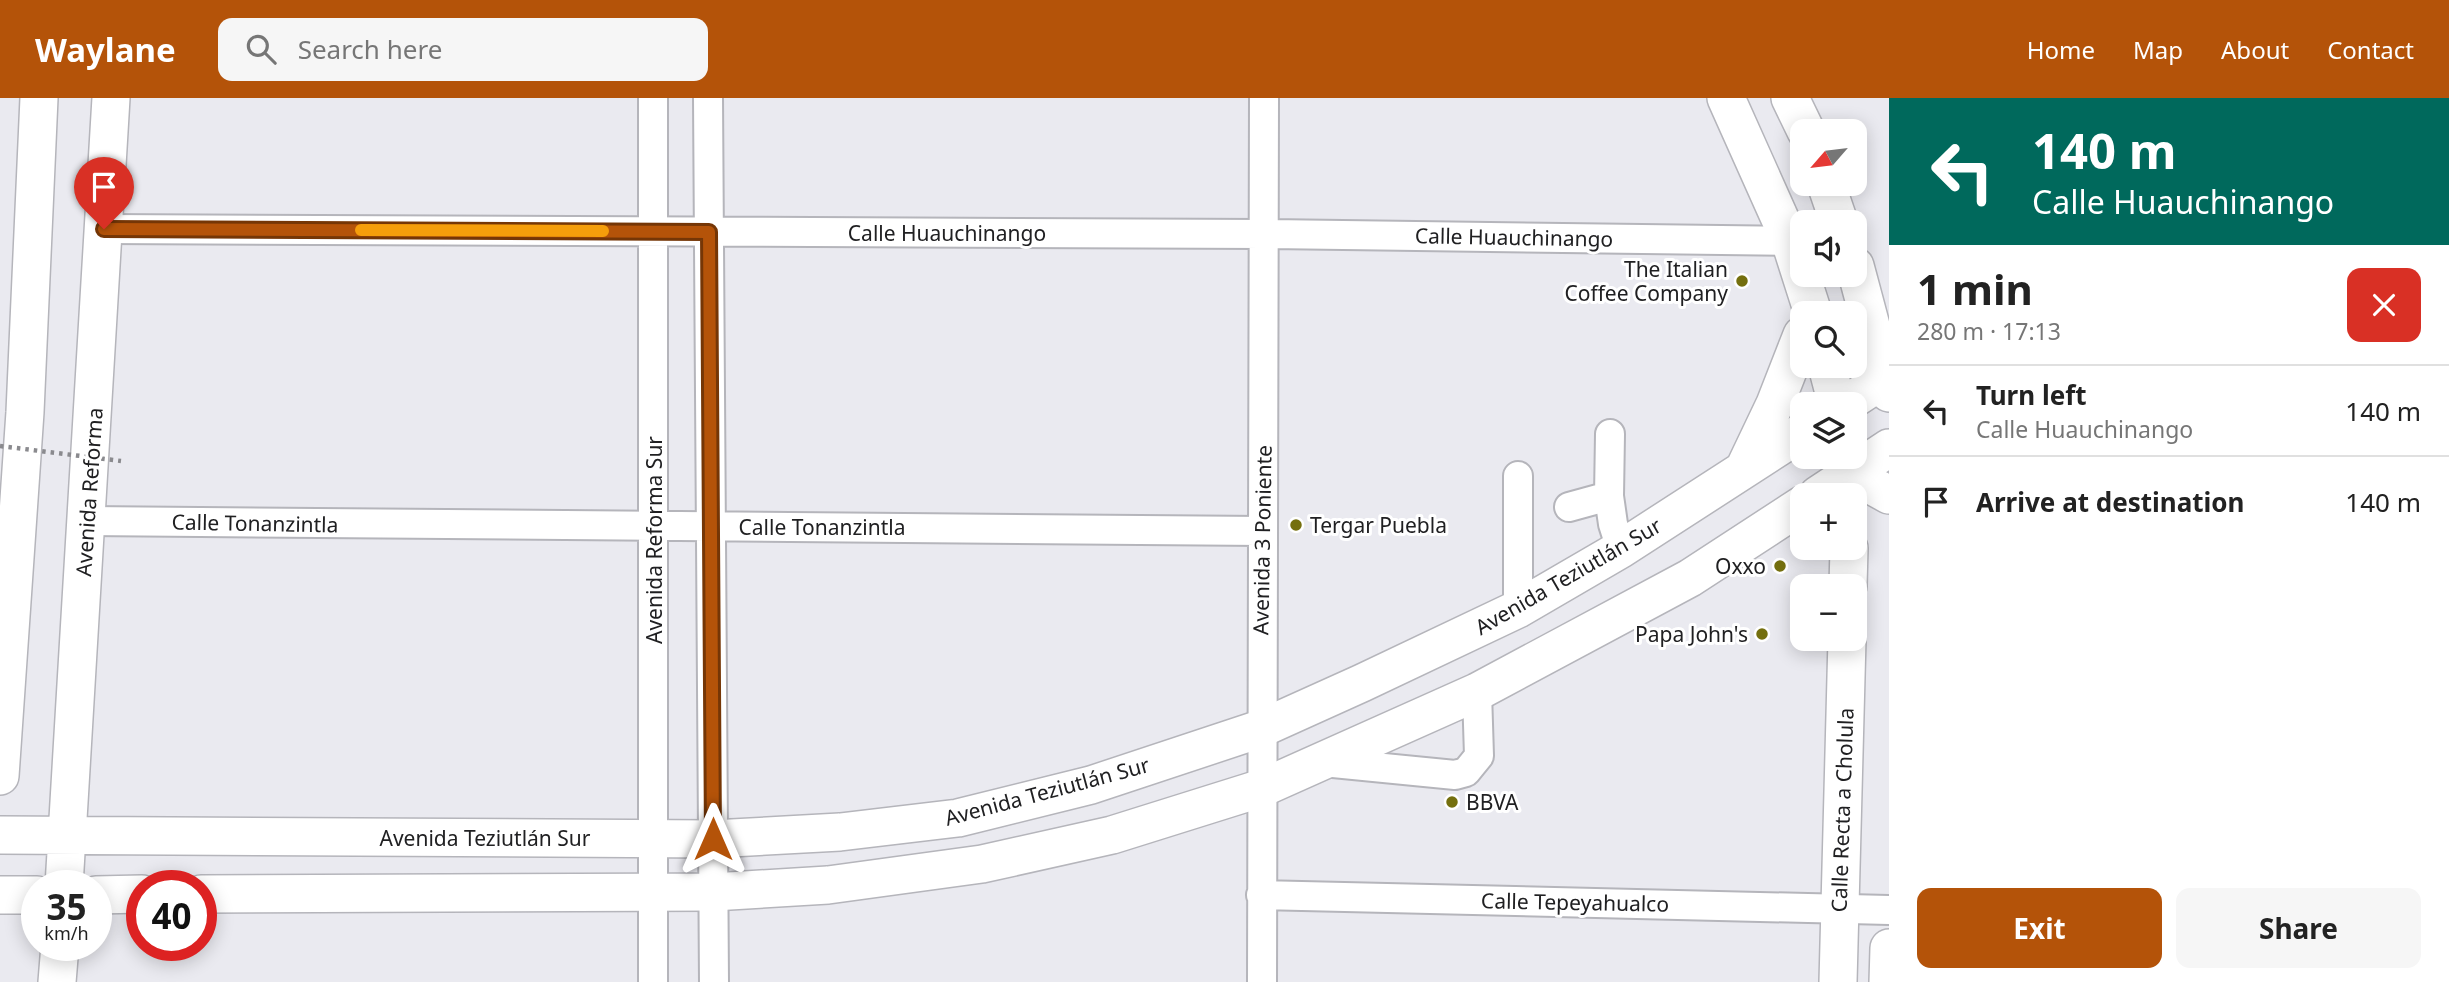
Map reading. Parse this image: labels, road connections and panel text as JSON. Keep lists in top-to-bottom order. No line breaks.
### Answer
{"streets":{"main road":["Avenida Reforma","Avenida Teziutlán Sur","Calle Recta a Cholula"],"street":["Calle Huauchinango","Calle Tonanzintla","Avenida Reforma Sur","Avenida 3 Poniente","Calle Tepeyahualco"]},"crossings":[["Calle Huauchinango","Avenida Reforma"],["Calle Huauchinango","Avenida Reforma Sur"],["Calle Huauchinango","Avenida 3 Poniente"],["Avenida Reforma","Calle Tonanzintla"],["Avenida Reforma","Avenida Teziutlán Sur"],["Calle Tonanzintla","Avenida Reforma Sur"],["Calle Tonanzintla","Avenida 3 Poniente"],["Avenida Reforma Sur","Avenida Teziutlán Sur"],["Avenida 3 Poniente","Avenida Teziutlán Sur"],["Avenida 3 Poniente","Calle Tepeyahualco"],["Calle Recta a Cholula","Calle Tepeyahualco"]],"places":["The Italian Coffee Company","Tergar Puebla","Oxxo","Papa John's","BBVA"],"north":"bottom left","page":{"header":"Waylane","search":"Search here","nav":["Home","Map","About","Contact"],"turn":["140 m","Calle Huauchinango"],"map_buttons":["+","−"],"heading":["1 min","280 m · 17:13"],"list":[{"name":"Turn left","note":"Calle Huauchinango","value":"140 m"},{"name":"Arrive at destination","value":"140 m"}],"speed":"35 km/h","limit":"40","buttons":["Exit","Share"]}}
